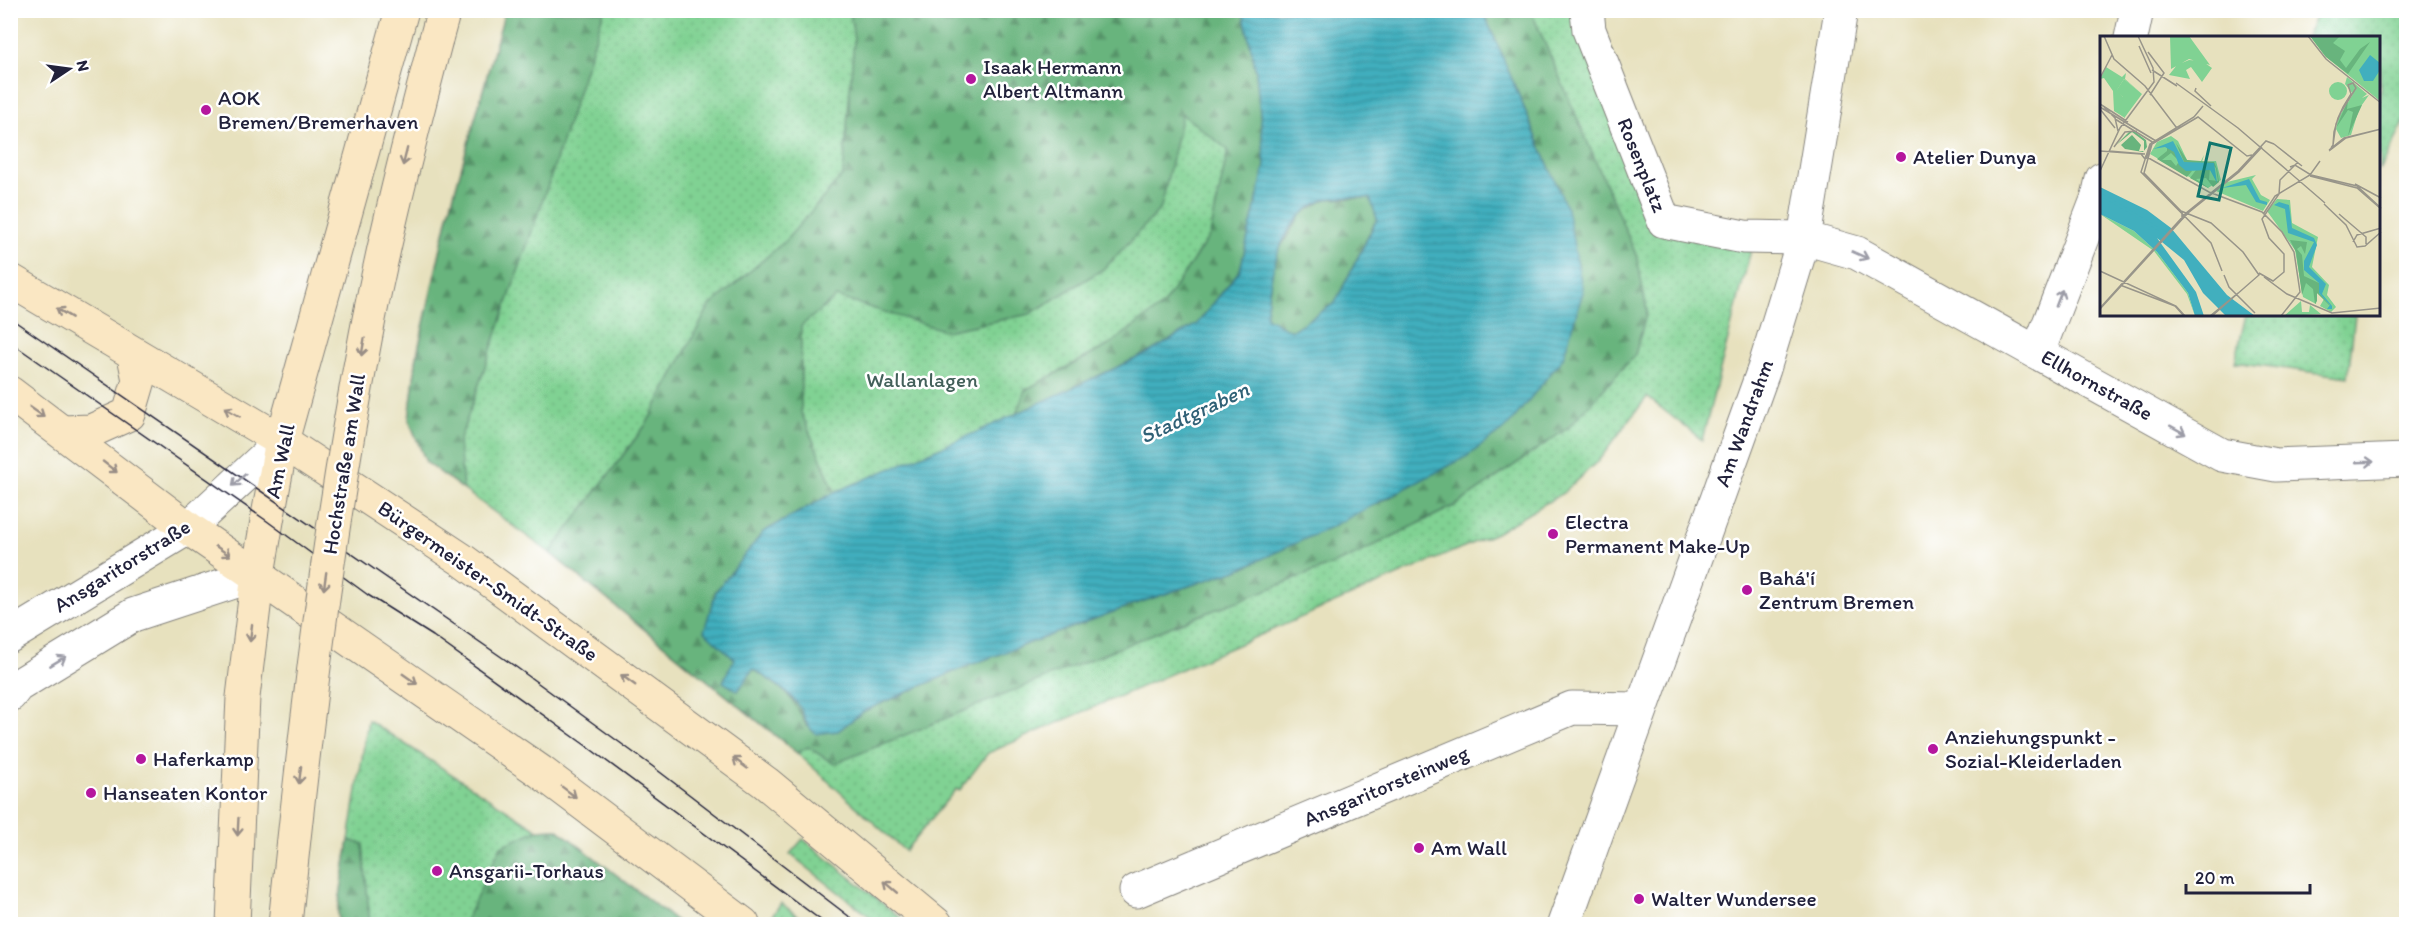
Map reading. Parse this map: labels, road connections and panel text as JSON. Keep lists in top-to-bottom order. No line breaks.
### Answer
{"streets":{"main road":["Am Wall","Hochstraße am Wall","Bürgermeister-Smidt-Straße"],"street":["Rosenplatz","Ellhornstraße","Am Wandrahm","Ansgaritorstraße","Ansgaritorsteinweg"]},"crossings":[["Rosenplatz","Ellhornstraße"],["Rosenplatz","Am Wandrahm"],["Ellhornstraße","Am Wandrahm"],["Am Wandrahm","Ansgaritorsteinweg"],["Am Wall","Ansgaritorstraße"],["Am Wall","Bürgermeister-Smidt-Straße"],["Ansgaritorstraße","Bürgermeister-Smidt-Straße"]],"one_way":["Ellhornstraße","Am Wall","Hochstraße am Wall","Ansgaritorstraße"],"water":["Stadtgraben"],"parks":["Wallanlagen"],"places":["Isaak Hermann Albert Altmann","AOK Bremen/Bremerhaven","Atelier Dunya","Electra Permanent Make-Up","Bahá'í Zentrum Bremen","Anziehungspunkt - Sozial-Kleiderladen","Haferkamp","Hanseaten Kontor","Am Wall","Ansgarii-Torhaus","Walter Wundersee"],"scale_bar":"20 m","north":"right"}
